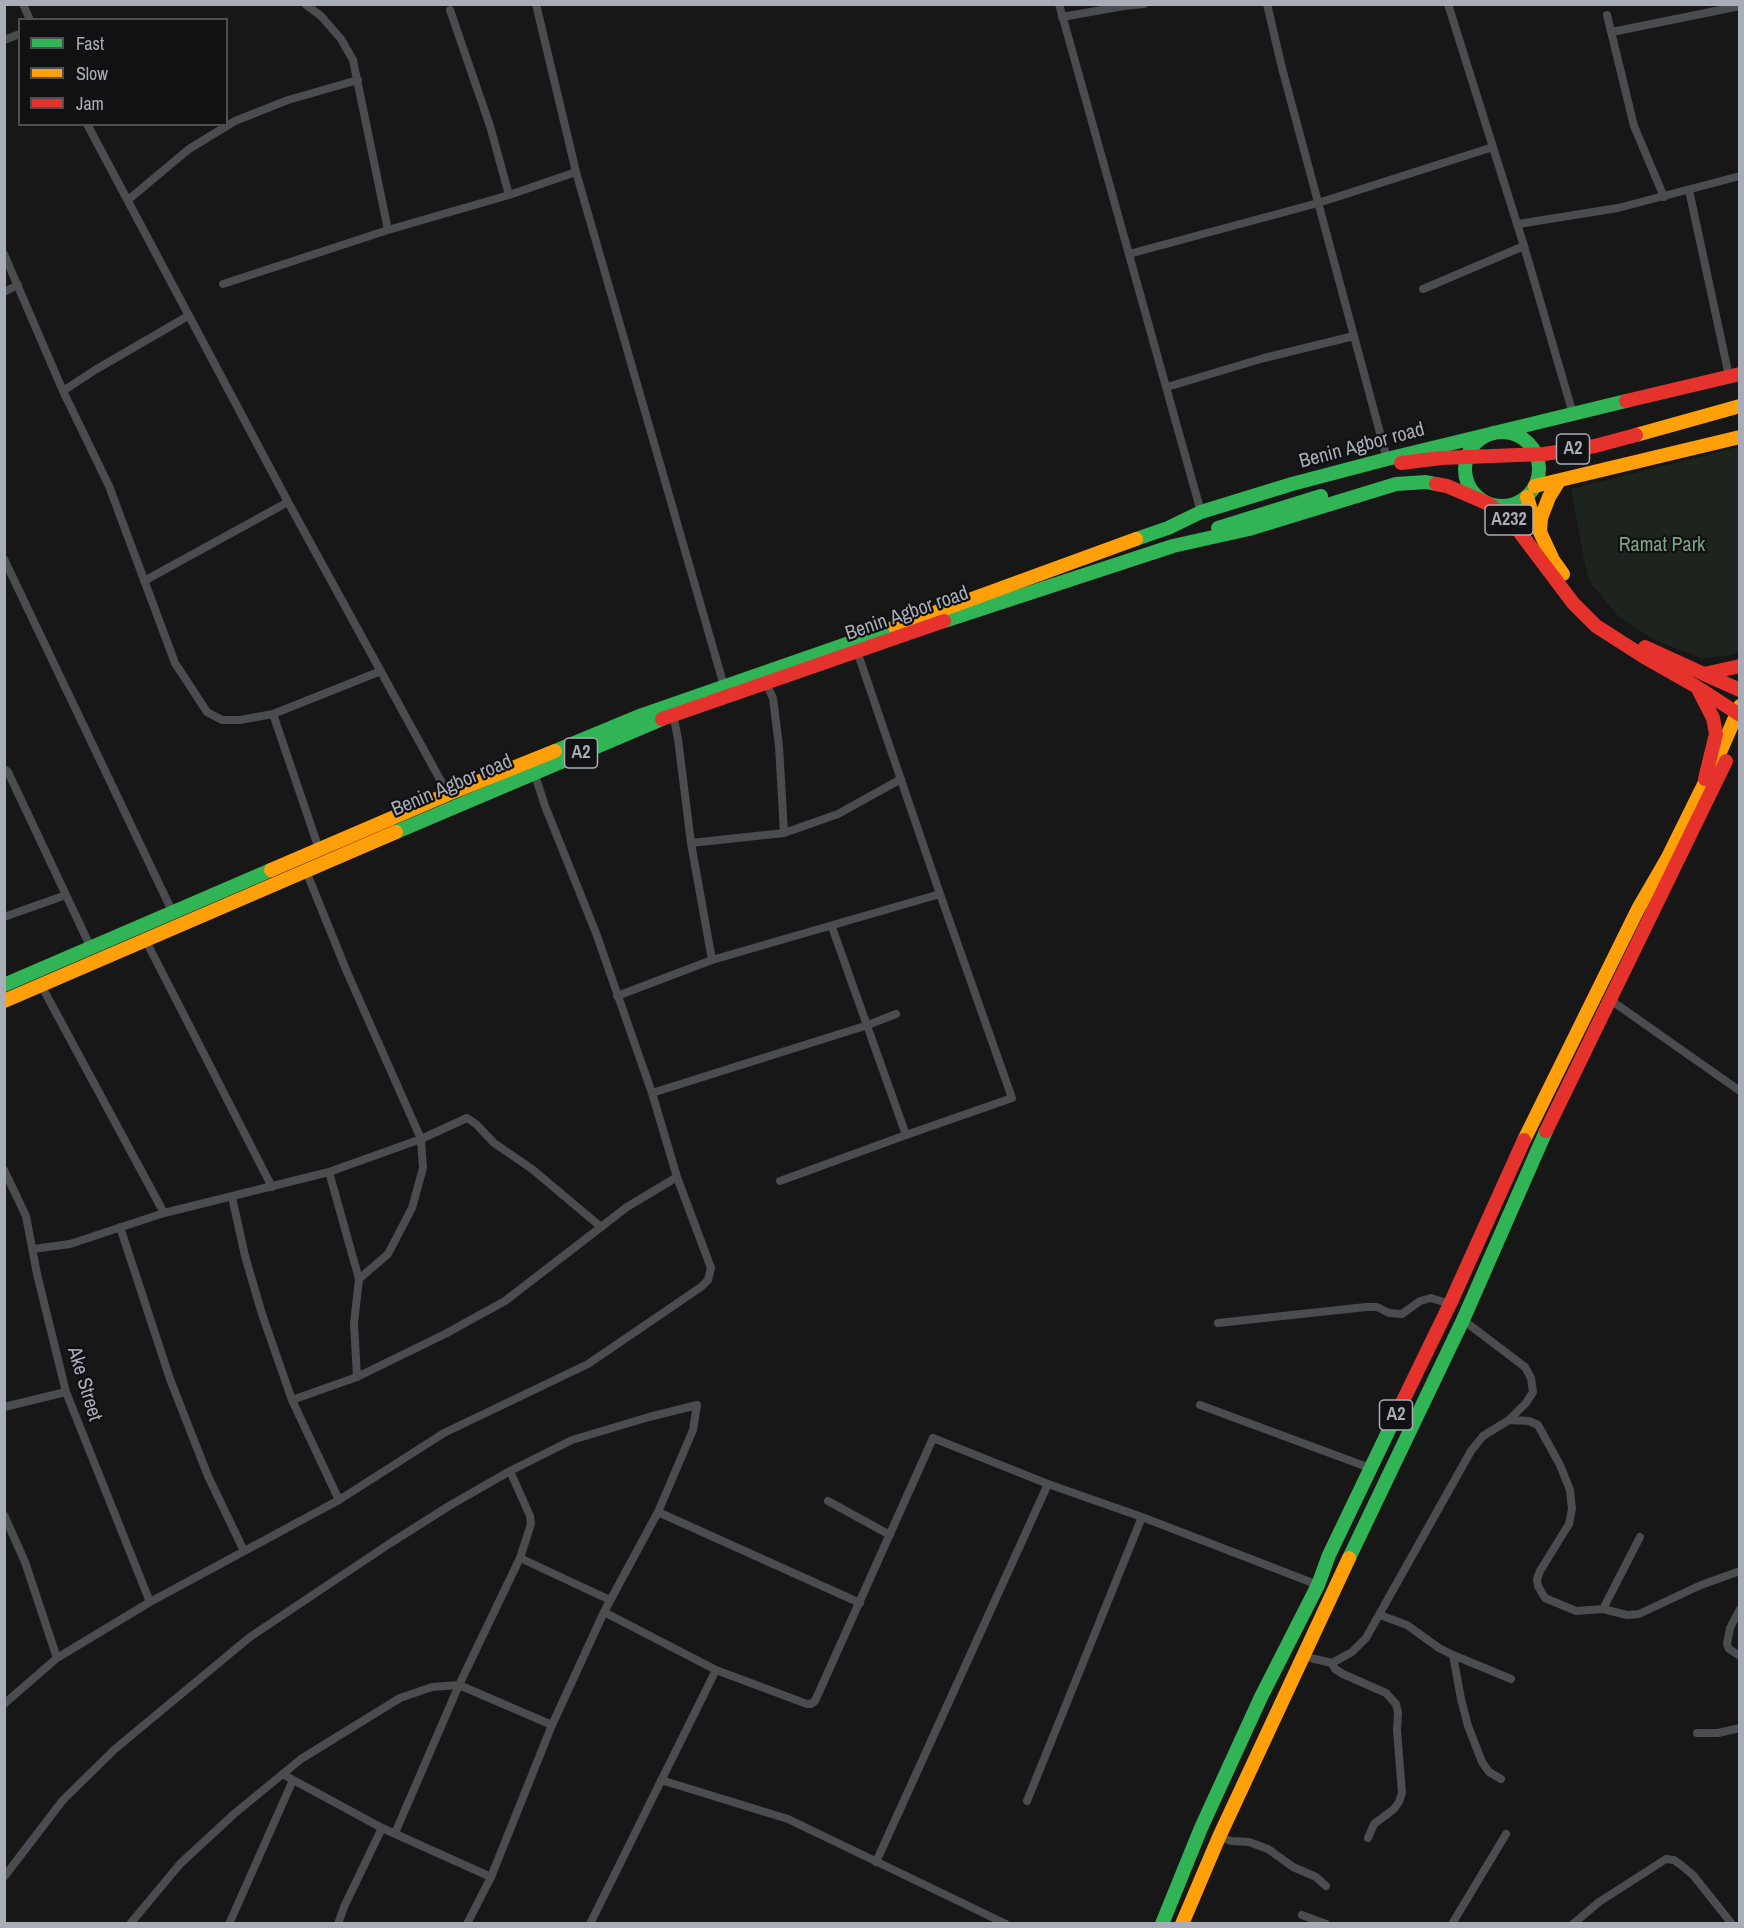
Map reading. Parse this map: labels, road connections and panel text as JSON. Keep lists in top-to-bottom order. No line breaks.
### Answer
{"streets":{"highway":["Benin Agbor road","A2","A232"],"street":["Ake Street"]},"crossings":[["Benin Agbor road","A2"]],"parks":["Ramat Park"],"legend":["Fast","Slow","Jam"]}
